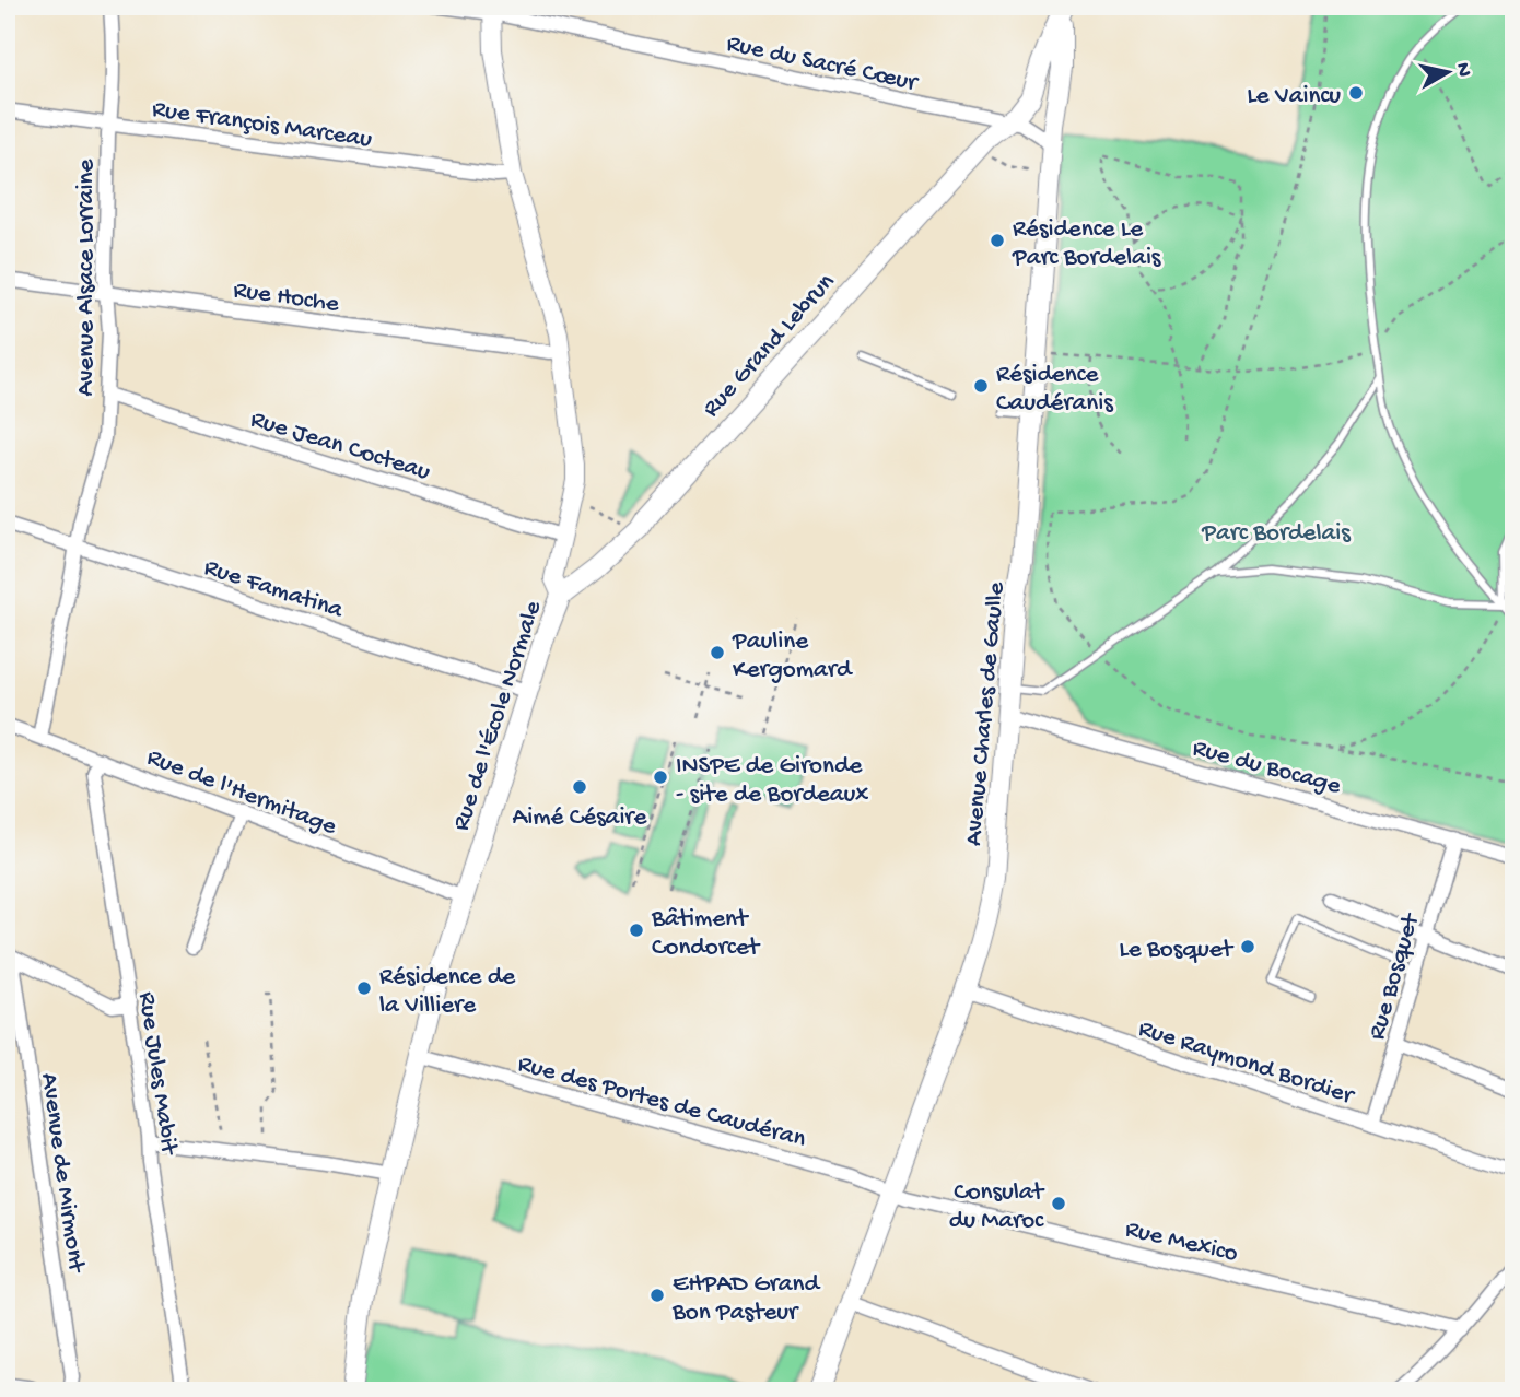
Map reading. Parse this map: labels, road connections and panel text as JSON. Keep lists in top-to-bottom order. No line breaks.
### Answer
{"streets":{"main road":["Rue Grand Lebrun","Avenue Charles de Gaulle","Rue de l'École Normale"],"street":["Rue du Sacré Cœur","Rue François Marceau","Avenue Alsace Lorraine","Rue Hoche","Rue Jean Cocteau","Rue Famatina","Rue du Bocage","Rue de l'Hermitage","Rue Bosquet","Rue Raymond Bordier","Rue Jules Mabit","Rue des Portes de Caudéran","Avenue de Mirmont","Rue Mexico"]},"crossings":[["Rue du Sacré Cœur","Rue Grand Lebrun"],["Rue du Sacré Cœur","Avenue Charles de Gaulle"],["Rue du Sacré Cœur","Rue de l'École Normale"],["Rue François Marceau","Avenue Alsace Lorraine"],["Rue François Marceau","Rue de l'École Normale"],["Avenue Alsace Lorraine","Rue Hoche"],["Avenue Alsace Lorraine","Rue Jean Cocteau"],["Avenue Alsace Lorraine","Rue Famatina"],["Avenue Alsace Lorraine","Rue de l'Hermitage"],["Rue Hoche","Rue de l'École Normale"],["Rue Grand Lebrun","Avenue Charles de Gaulle"],["Rue Grand Lebrun","Rue de l'École Normale"],["Rue Jean Cocteau","Rue de l'École Normale"],["Rue Famatina","Rue de l'École Normale"],["Avenue Charles de Gaulle","Rue du Bocage"],["Avenue Charles de Gaulle","Rue Raymond Bordier"],["Avenue Charles de Gaulle","Rue des Portes de Caudéran"],["Avenue Charles de Gaulle","Rue Mexico"],["Rue de l'École Normale","Rue de l'Hermitage"],["Rue de l'École Normale","Rue des Portes de Caudéran"],["Rue du Bocage","Rue Bosquet"],["Rue de l'Hermitage","Rue Jules Mabit"],["Rue Bosquet","Rue Raymond Bordier"],["Rue des Portes de Caudéran","Rue Mexico"]],"parks":["Parc Bordelais"],"places":["Le Vaincu","Résidence Le Parc Bordelais","Résidence Caudéranis","Pauline Kergomard","INSPE de Gironde - site de Bordeaux","Aimé Césaire","Bâtiment Condorcet","Le Bosquet","Résidence de la Villiere","Consulat du Maroc","EHPAD Grand Bon Pasteur"],"north":"right"}
